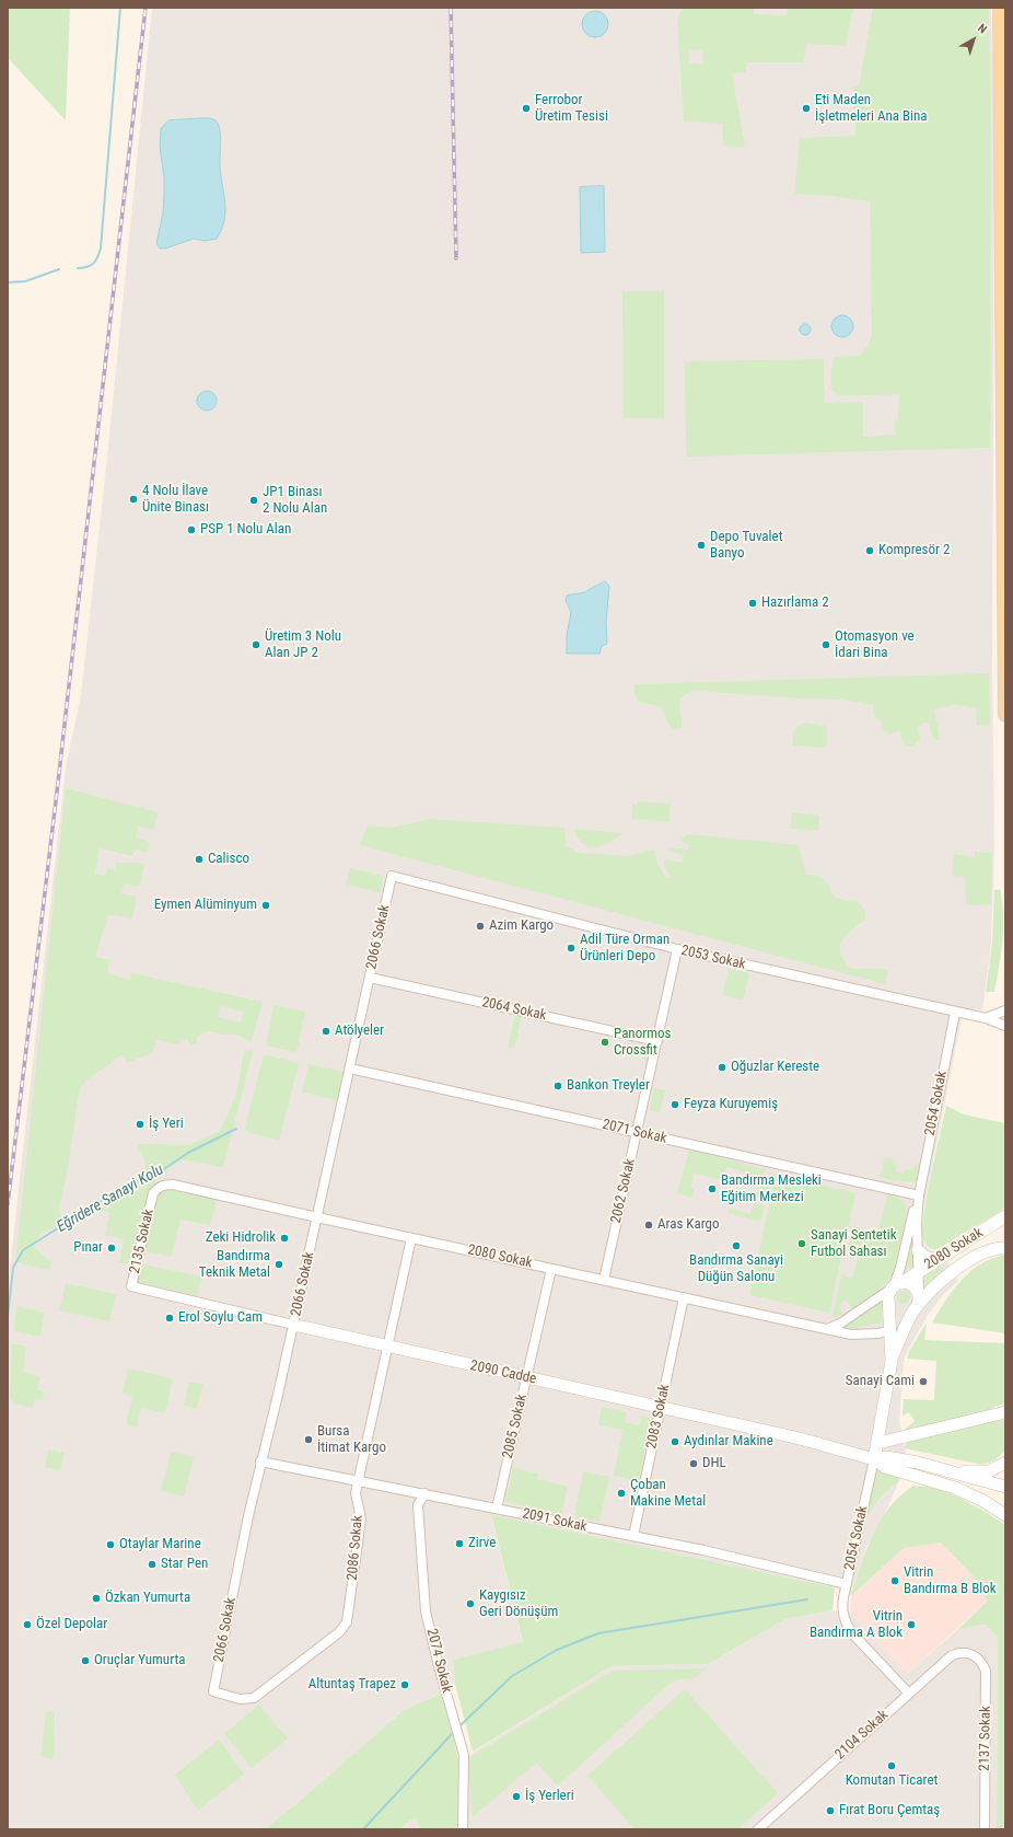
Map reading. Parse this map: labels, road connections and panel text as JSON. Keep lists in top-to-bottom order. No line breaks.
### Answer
{"streets":{"street":["2066 Sokak","2053 Sokak","2064 Sokak","2054 Sokak","2071 Sokak","2062 Sokak","2135 Sokak","2080 Sokak","2090 Cadde","2083 Sokak","2085 Sokak","2091 Sokak","2086 Sokak","2074 Sokak","2104 Sokak","2137 Sokak"]},"crossings":[["2066 Sokak","2053 Sokak"],["2066 Sokak","2064 Sokak"],["2066 Sokak","2071 Sokak"],["2066 Sokak","2080 Sokak"],["2066 Sokak","2090 Cadde"],["2066 Sokak","2091 Sokak"],["2066 Sokak","2086 Sokak"],["2053 Sokak","2054 Sokak"],["2053 Sokak","2062 Sokak"],["2064 Sokak","2062 Sokak"],["2054 Sokak","2071 Sokak"],["2054 Sokak","2080 Sokak"],["2054 Sokak","2090 Cadde"],["2054 Sokak","2091 Sokak"],["2054 Sokak","2104 Sokak"],["2071 Sokak","2062 Sokak"],["2062 Sokak","2080 Sokak"],["2135 Sokak","2080 Sokak"],["2135 Sokak","2090 Cadde"],["2080 Sokak","2083 Sokak"],["2080 Sokak","2085 Sokak"],["2080 Sokak","2086 Sokak"],["2090 Cadde","2083 Sokak"],["2090 Cadde","2085 Sokak"],["2090 Cadde","2086 Sokak"],["2083 Sokak","2091 Sokak"],["2085 Sokak","2091 Sokak"],["2091 Sokak","2086 Sokak"],["2091 Sokak","2074 Sokak"],["2104 Sokak","2137 Sokak"]],"water":["Eğridere Sanayi Kolu"],"places":["Ferrobor Üretim Tesisi","Eti Maden İşletmeleri Ana Bina","4 Nolu İlave Ünite Binası","JP1 Binası 2 Nolu Alan","PSP 1 Nolu Alan","Depo Tuvalet Banyo","Kompresör 2","Hazırlama 2","Üretim 3 Nolu Alan JP 2","Otomasyon ve İdari Bina","Calisco","Eymen Alüminyum","Azim Kargo","Adil Türe Orman Ürünleri Depo","Atölyeler","Panormos Crossfit","Oğuzlar Kereste","Bankon Treyler","Feyza Kuruyemiş","İş Yeri","Bandırma Mesleki Eğitim Merkezi","Aras Kargo","Zeki Hidrolik","Sanayi Sentetik Futbol Sahası","Bandırma Sanayi Düğün Salonu","Pınar","Bandırma Teknik Metal","Erol Soylu Cam","Sanayi Cami","Bursa İtimat Kargo","Aydınlar Makine","DHL","Çoban Makine Metal","Zirve","Otaylar Marine","Star Pen","Vitrin Bandırma B Blok","Özkan Yumurta","Kaygısız Geri Dönüşüm","Özel Depolar","Vitrin Bandırma A Blok","Oruçlar Yumurta","Altuntaş Trapez","Komutan Ticaret","İş Yerleri","Fırat Boru Çemtaş"],"north":"top right"}
